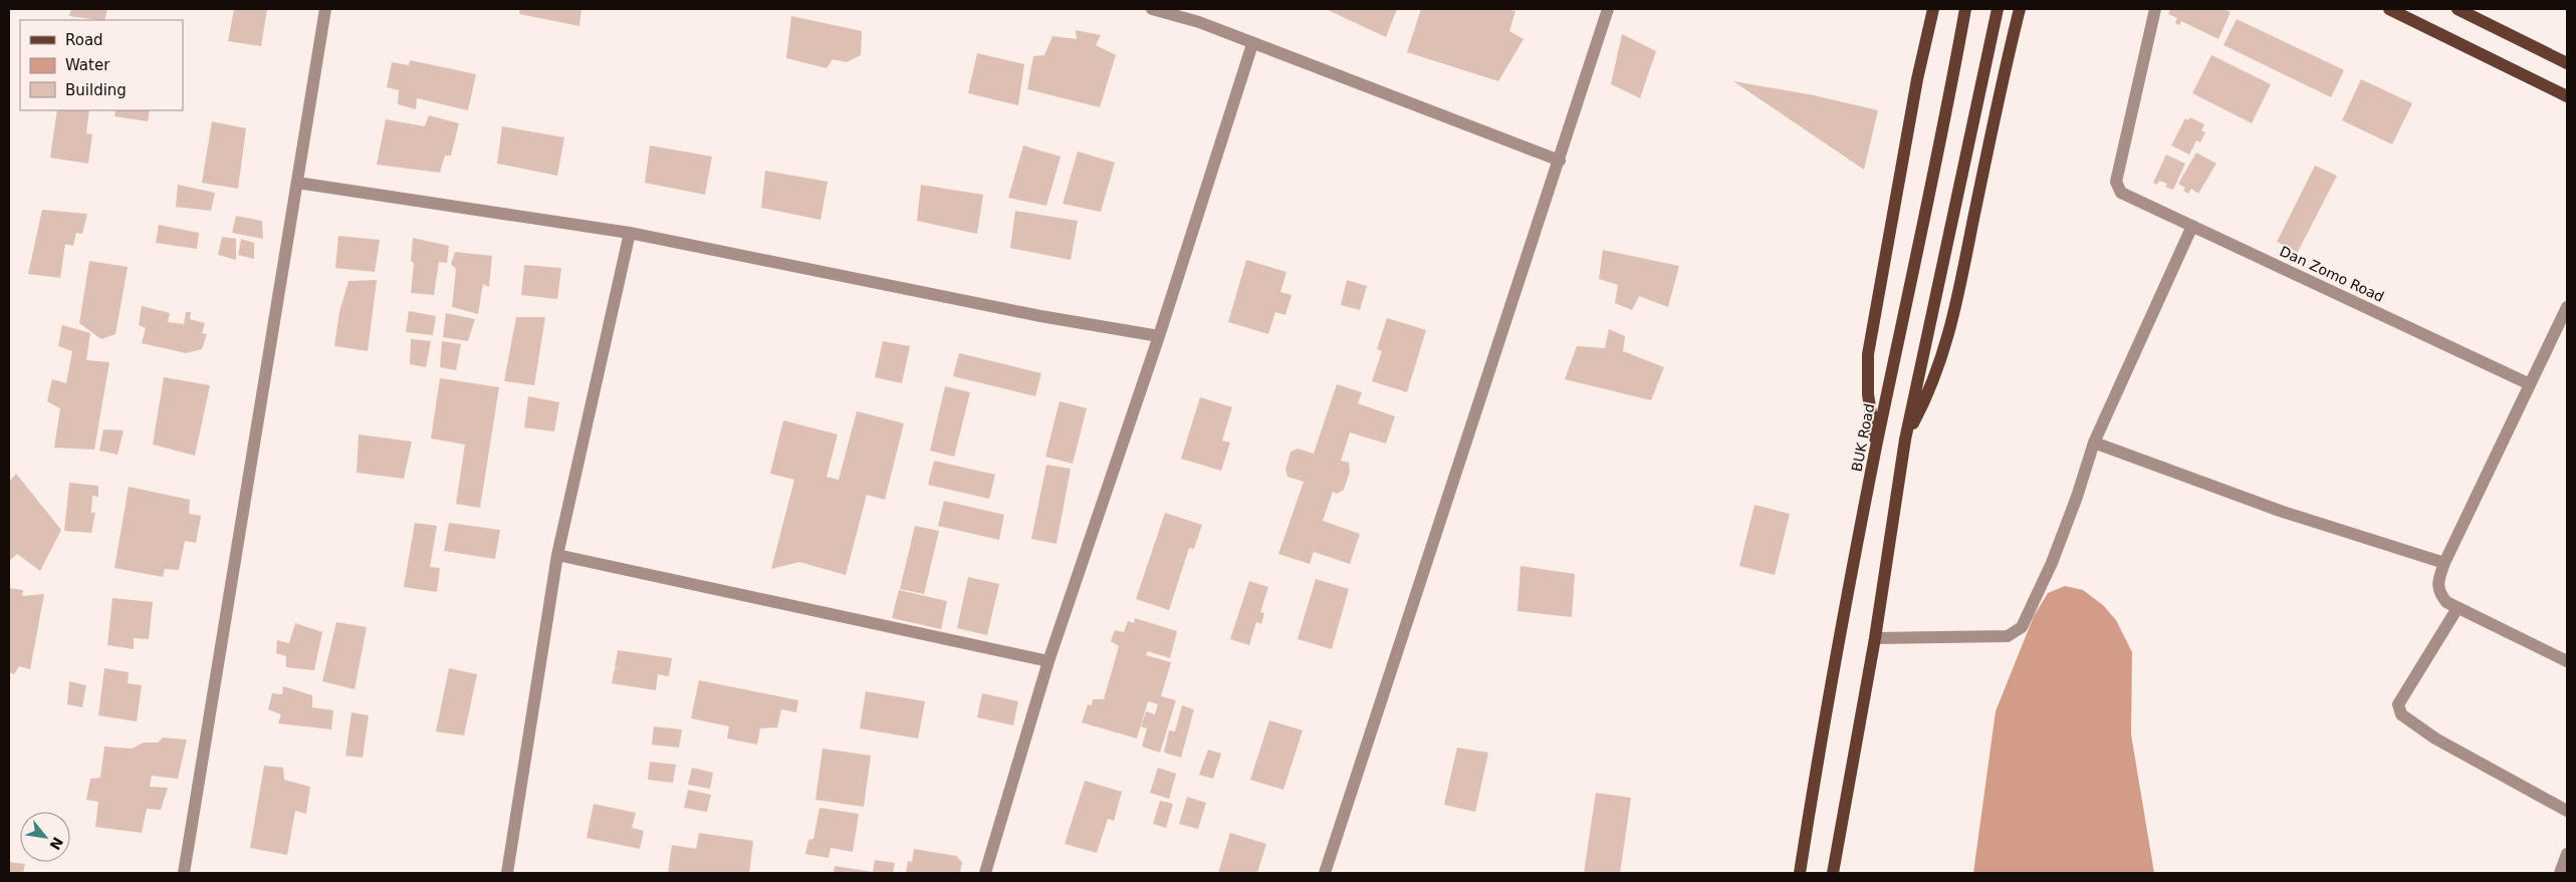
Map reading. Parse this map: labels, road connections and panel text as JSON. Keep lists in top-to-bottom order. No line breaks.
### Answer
{"streets":{"main road":["BUK Road"],"street":["Dan Zomo Road"]},"legend":["Road","Water","Building"],"north":"bottom right"}
